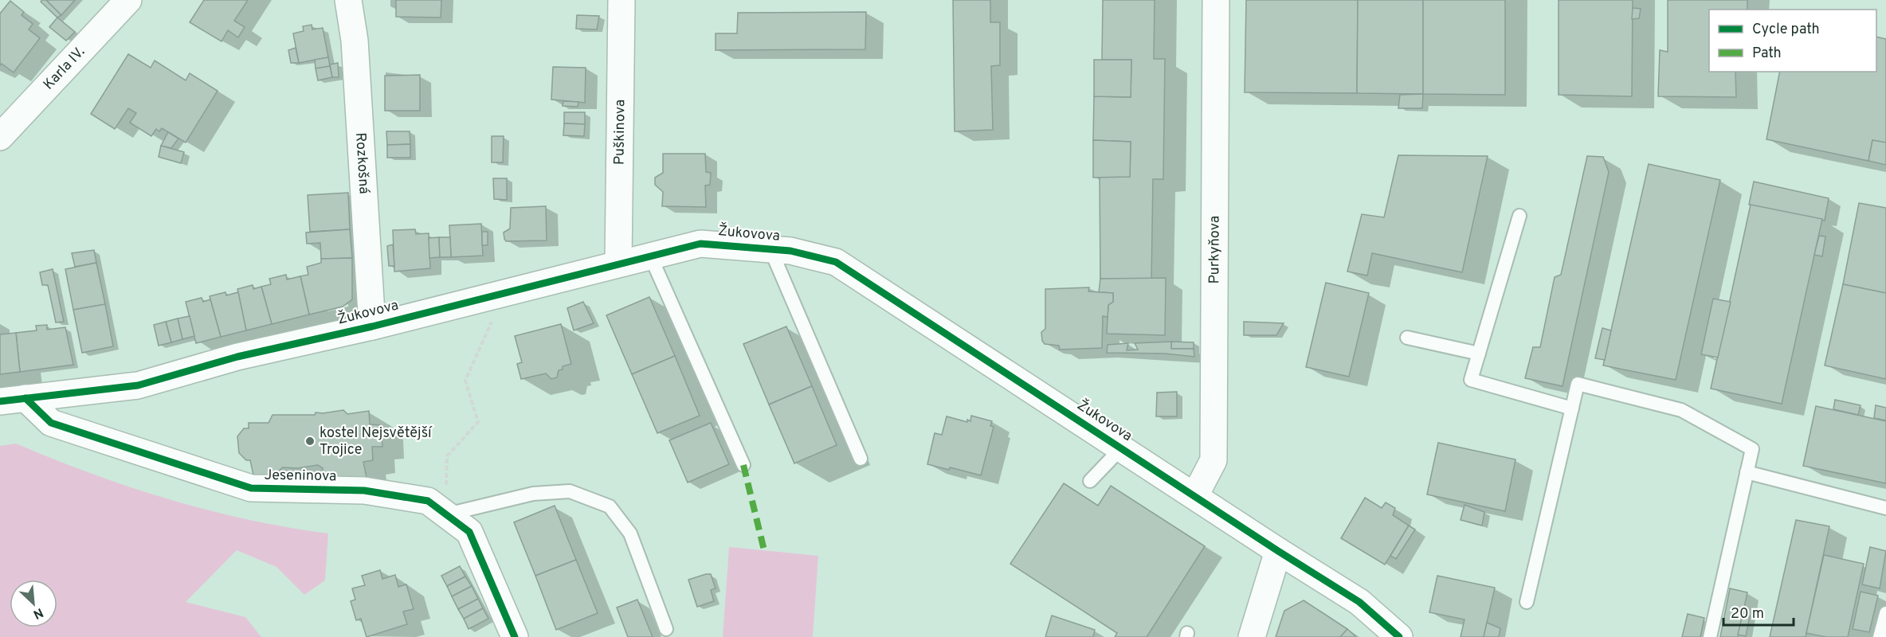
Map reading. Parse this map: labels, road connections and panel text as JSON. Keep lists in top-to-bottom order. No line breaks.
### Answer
{"streets":{"street":["Karla IV.","Puškinova","Rozkošná","Žukovova","Purkyňova","Jeseninova"]},"crossings":[["Puškinova","Žukovova"],["Rozkošná","Žukovova"],["Žukovova","Purkyňova"],["Žukovova","Jeseninova"]],"places":["kostel Nejsvětější Trojice"],"legend":["Cycle path","Path"],"scale_bar":"20 m","north":"bottom right"}
